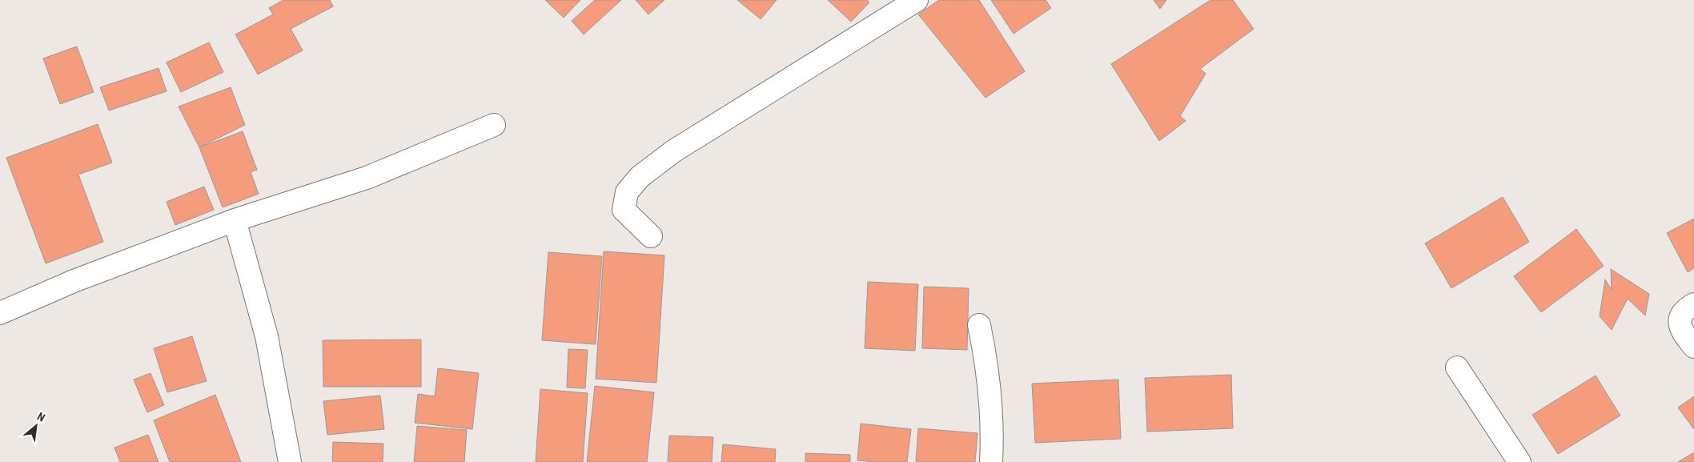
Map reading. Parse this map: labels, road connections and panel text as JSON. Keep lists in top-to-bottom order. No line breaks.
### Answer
{"north":"top right"}
